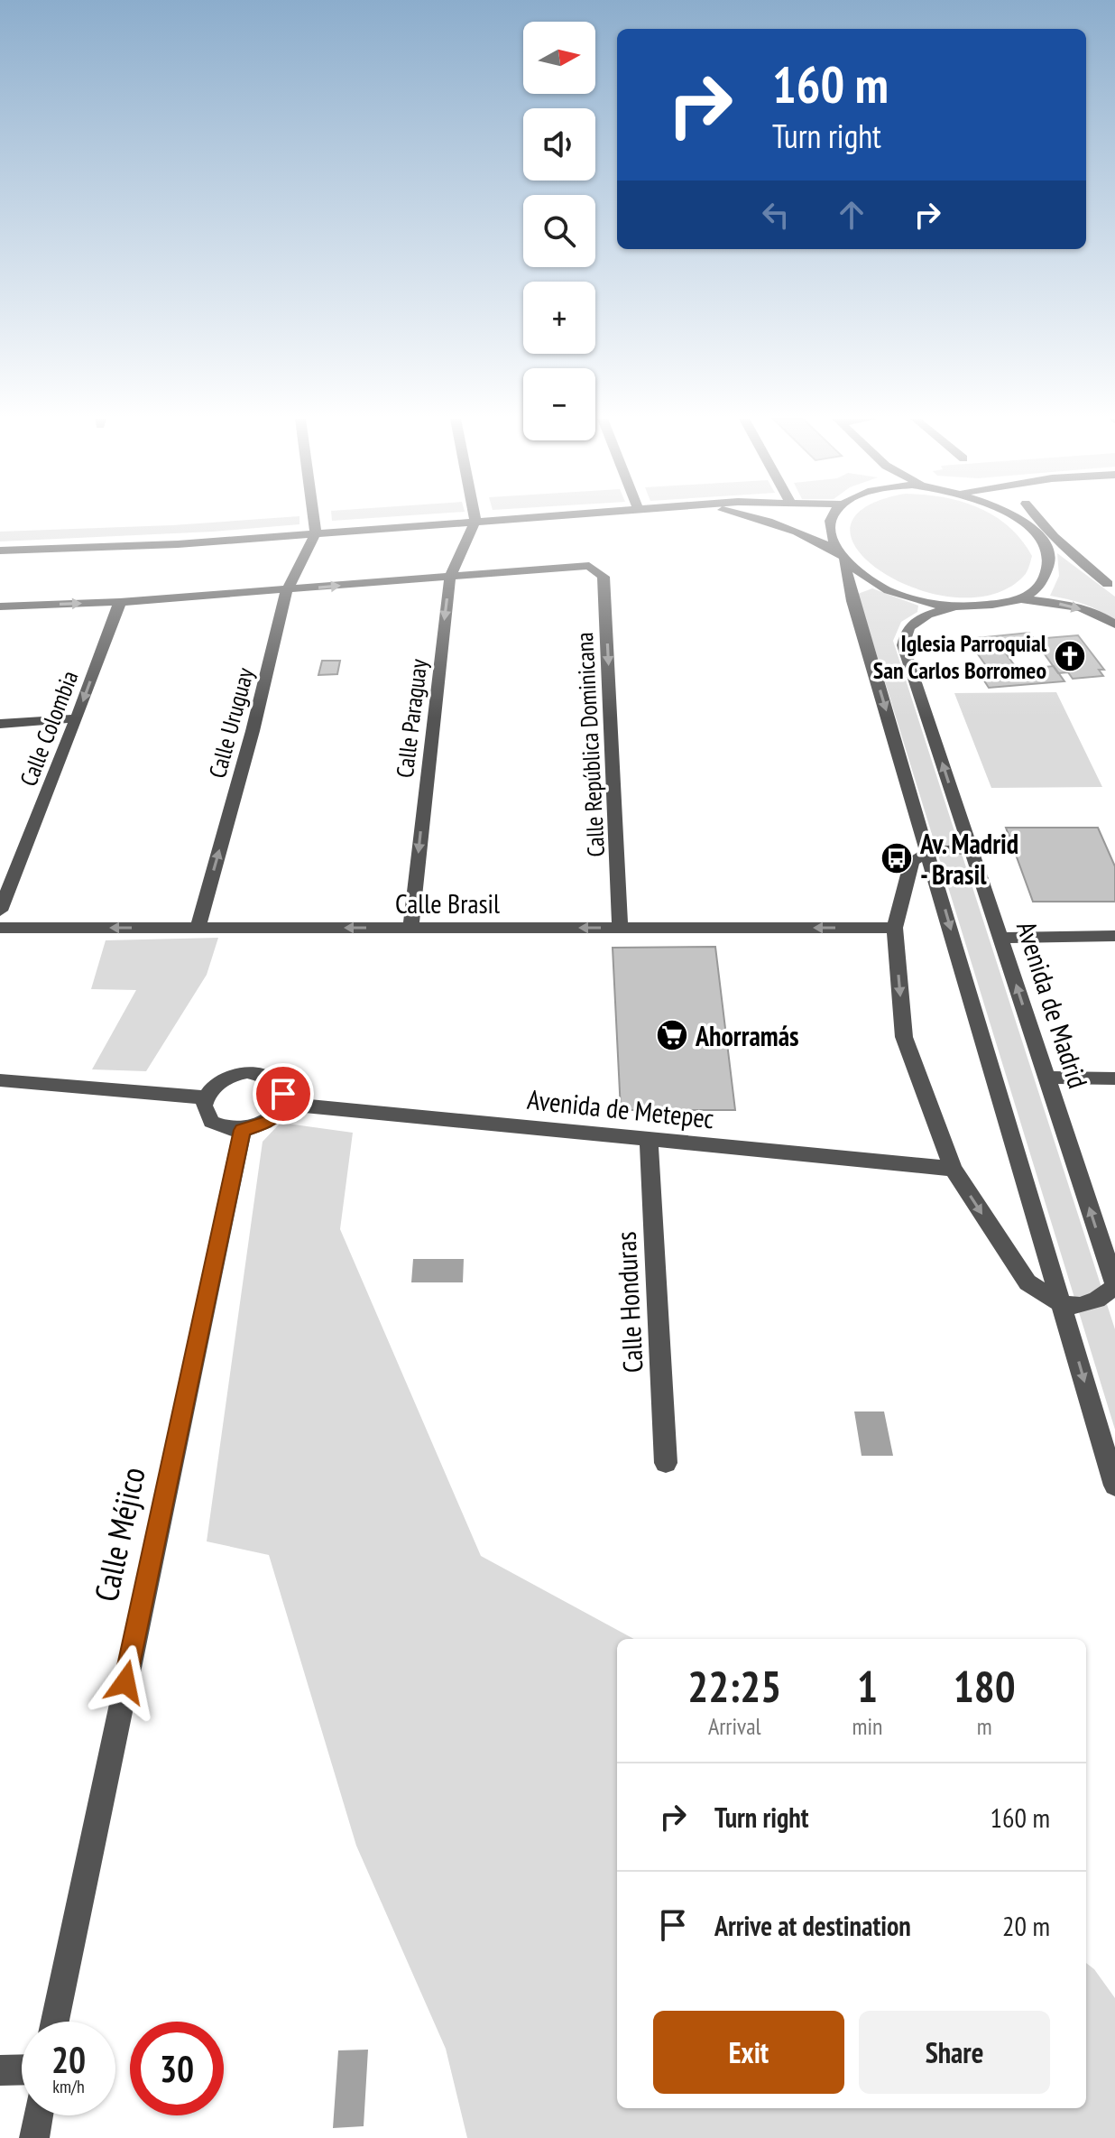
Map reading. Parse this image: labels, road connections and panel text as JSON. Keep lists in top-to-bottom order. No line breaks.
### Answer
{"streets":{"street":["Calle Paraguay","Calle Uruguay","Calle Colombia","Calle República Dominicana","Calle Brasil","Avenida de Madrid","Avenida de Metepec","Calle Honduras","Calle Méjico"]},"crossings":[["Calle Paraguay","Calle República Dominicana"],["Calle Paraguay","Calle Brasil"],["Calle Uruguay","Calle Brasil"],["Calle República Dominicana","Calle Brasil"],["Avenida de Metepec","Calle Honduras"],["Avenida de Metepec","Calle Méjico"]],"one_way":["Calle Paraguay","Calle Uruguay","Calle Colombia","Calle Brasil"],"places":{"church":["Iglesia Parroquial San Carlos Borromeo"],"bus stop":["Av. Madrid - Brasil"],"supermarket":["Ahorramás"]},"north":"right","page":{"map_buttons":["+","−"],"turn":["160 m","Turn right"],"eta":["22:25","Arrival","1","min","180","m"],"list":[{"name":"Turn right","value":"160 m"},{"name":"Arrive at destination","value":"20 m"}],"buttons":["Exit","Share"],"speed":"20 km/h","limit":"30"}}
